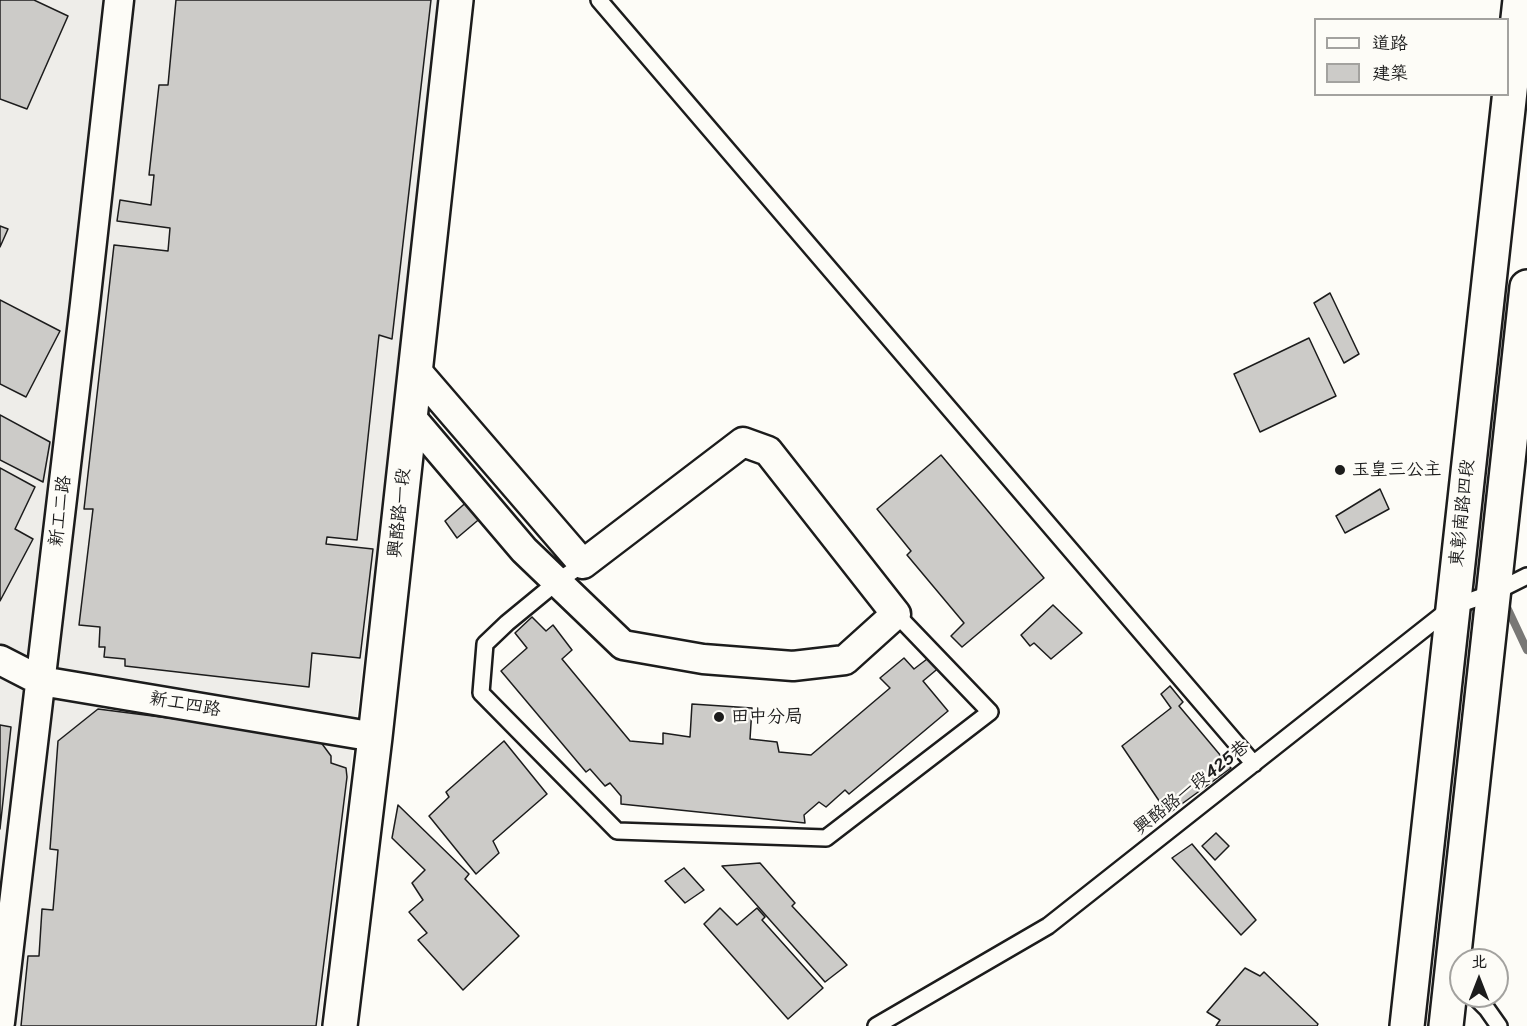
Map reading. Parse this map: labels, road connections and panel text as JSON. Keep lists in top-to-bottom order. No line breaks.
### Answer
{"streets":{"street":["新工二路","興酪路一段","東彰南路四段","新工四路"],"lane":["興酪路一段425巷"]},"crossings":[["新工二路","新工四路"],["興酪路一段","新工四路"],["東彰南路四段","興酪路一段425巷"]],"places":["玉皇三公主","田中分局"],"legend":["道路","建築"],"north":"top"}
